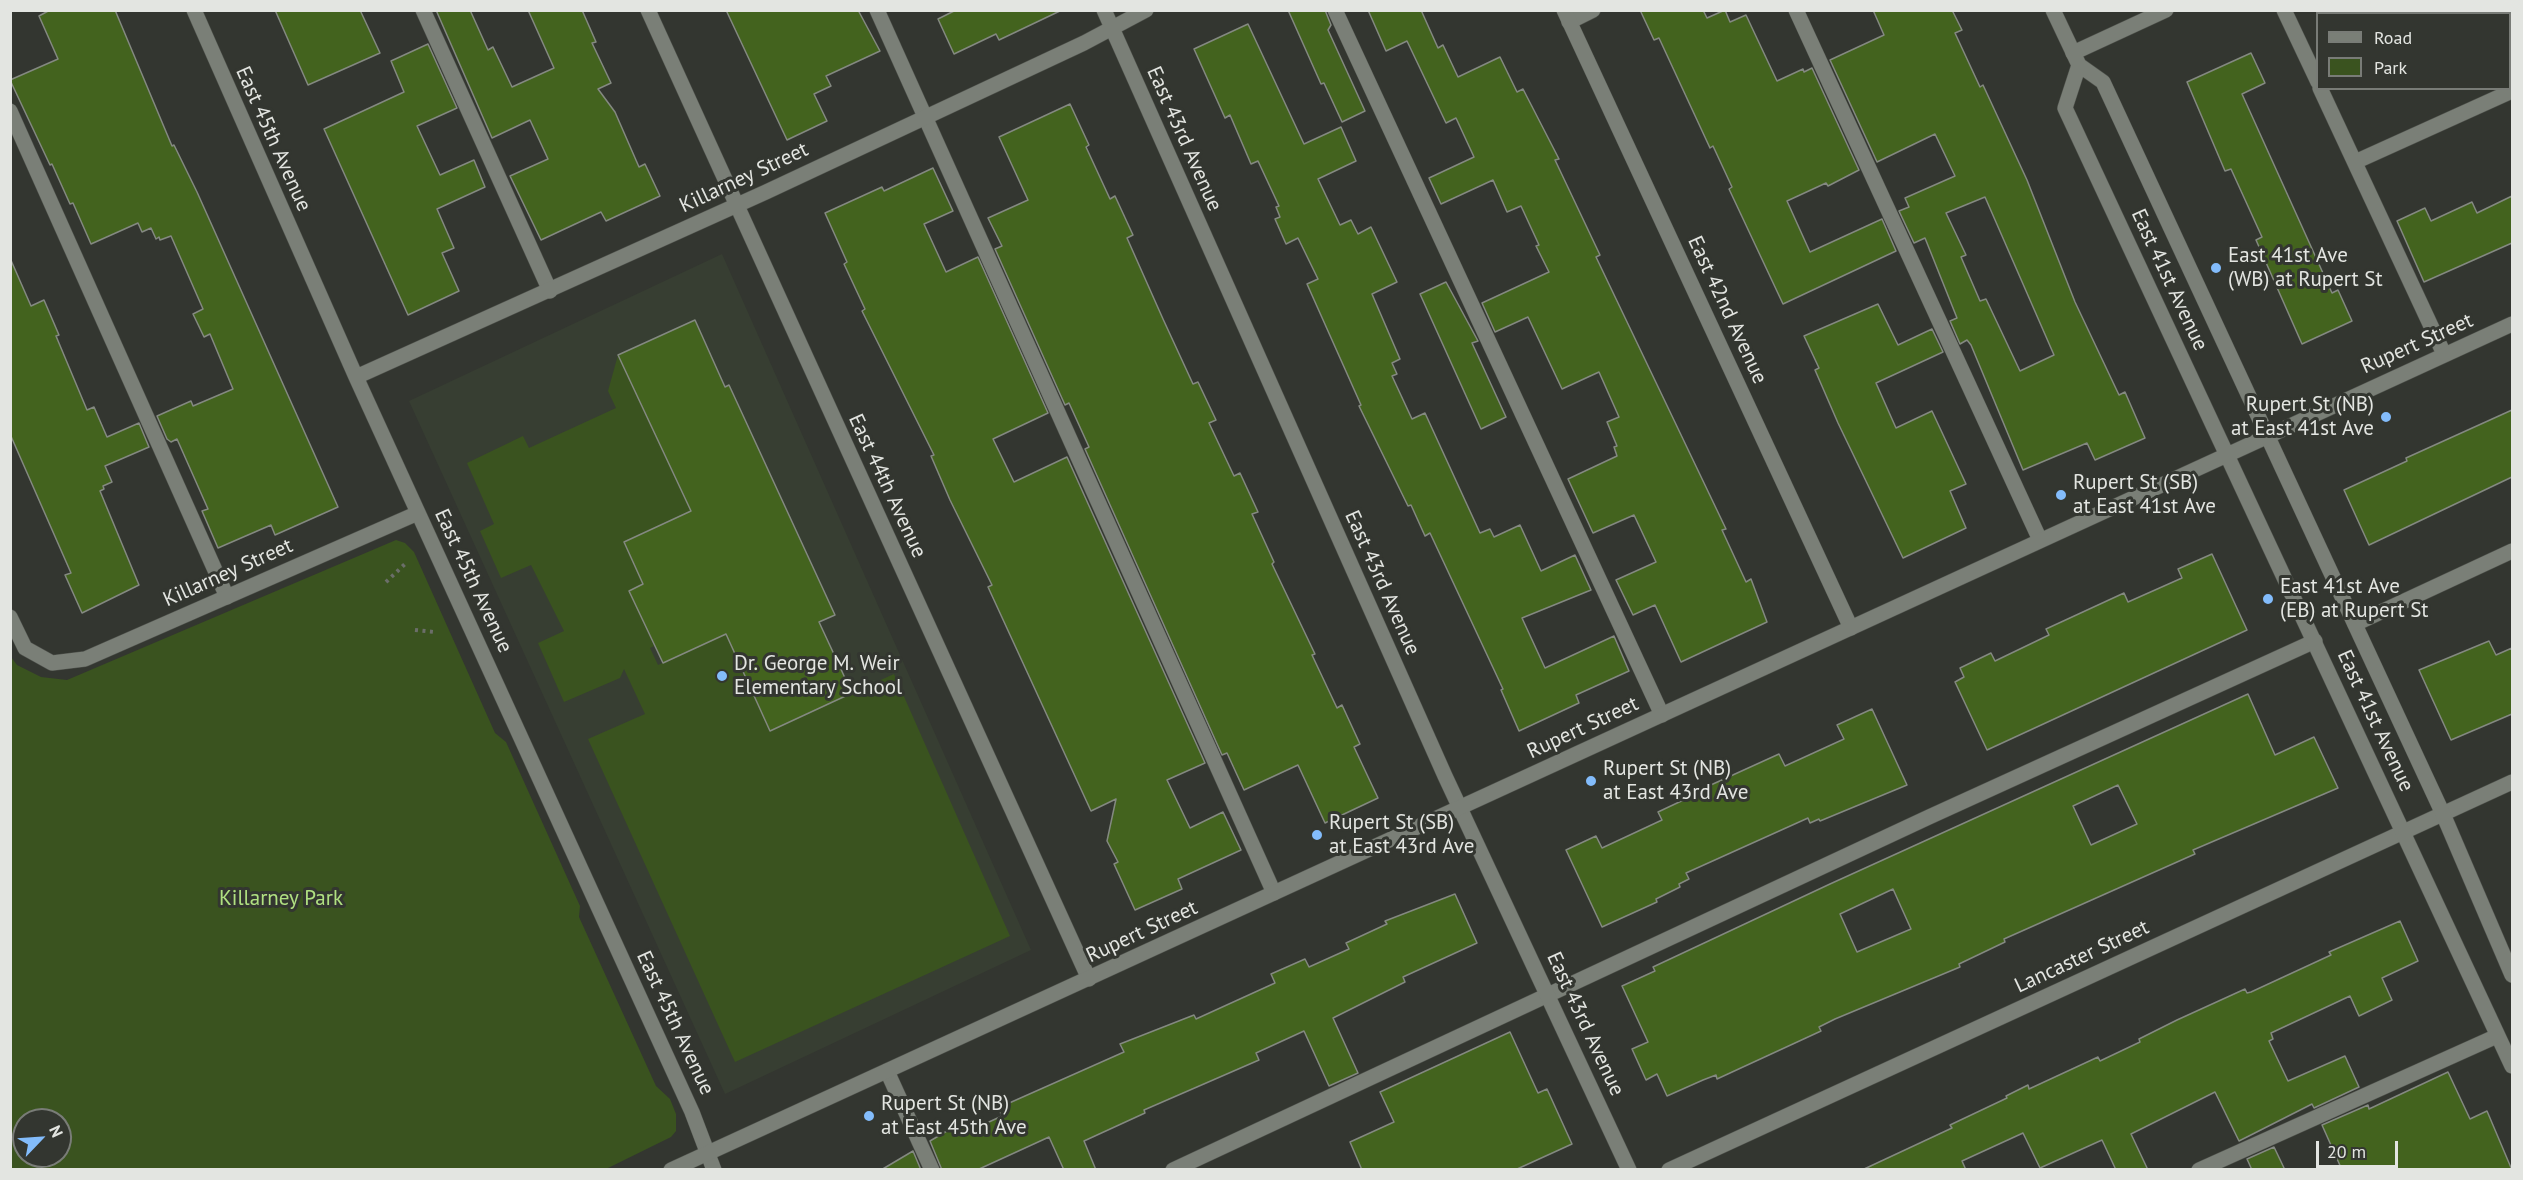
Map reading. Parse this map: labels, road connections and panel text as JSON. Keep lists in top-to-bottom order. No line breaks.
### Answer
{"streets":{"street":["East 45th Avenue","East 43rd Avenue","Killarney Street","East 41st Avenue","East 42nd Avenue","Rupert Street","East 44th Avenue","Lancaster Street"]},"crossings":[["East 45th Avenue","Killarney Street"],["East 45th Avenue","Rupert Street"],["East 43rd Avenue","Killarney Street"],["East 43rd Avenue","Rupert Street"],["Killarney Street","East 44th Avenue"],["East 41st Avenue","Rupert Street"],["East 41st Avenue","Lancaster Street"],["East 42nd Avenue","Rupert Street"],["Rupert Street","East 44th Avenue"]],"parks":["Killarney Park"],"places":["East 41st Ave (WB) at Rupert St","Rupert St (NB) at East 41st Ave","Rupert St (SB) at East 41st Ave","East 41st Ave (EB) at Rupert St","Dr. George M. Weir Elementary School","Rupert St (NB) at East 43rd Ave","Rupert St (SB) at East 43rd Ave","Rupert St (NB) at East 45th Ave"],"legend":["Road","Park"],"scale_bar":"20 m","north":"top right"}
